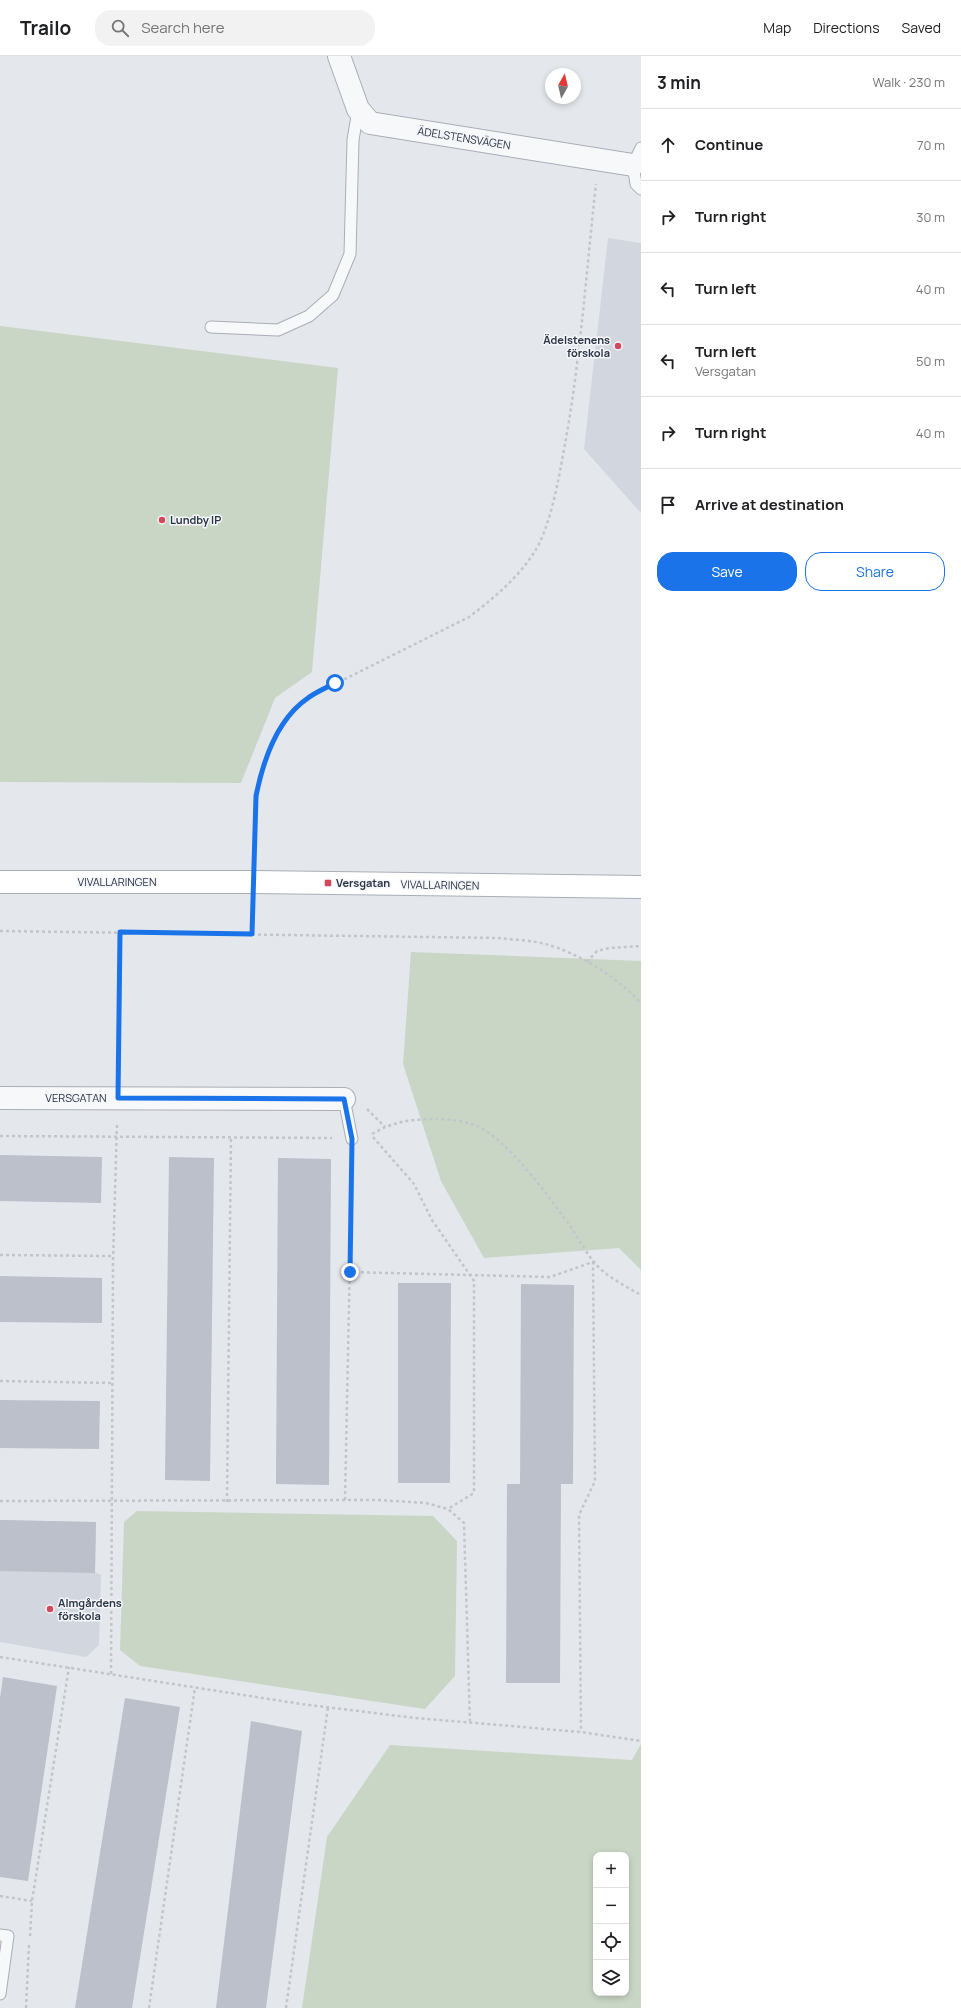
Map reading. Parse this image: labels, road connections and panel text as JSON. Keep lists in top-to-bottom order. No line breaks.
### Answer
{"streets":{"street":["ÄDELSTENSVÄGEN","VIVALLARINGEN","VERSGATAN"]},"places":{"other":["Ädelstenens förskola","Lundby IP","Almgårdens förskola"],"transit":["Versgatan"]},"north":"top","page":{"header":"Trailo","search":"Search here","nav":["Map","Directions","Saved"],"heading":["3 min","Walk · 230 m"],"list":[["Continue","70 m"],["Turn right","30 m"],["Turn left","40 m"],["Turn left","Versgatan","50 m"],["Turn right","40 m"],"Arrive at destination"],"buttons":["Save","Share"],"map_buttons":["+","−"]}}
